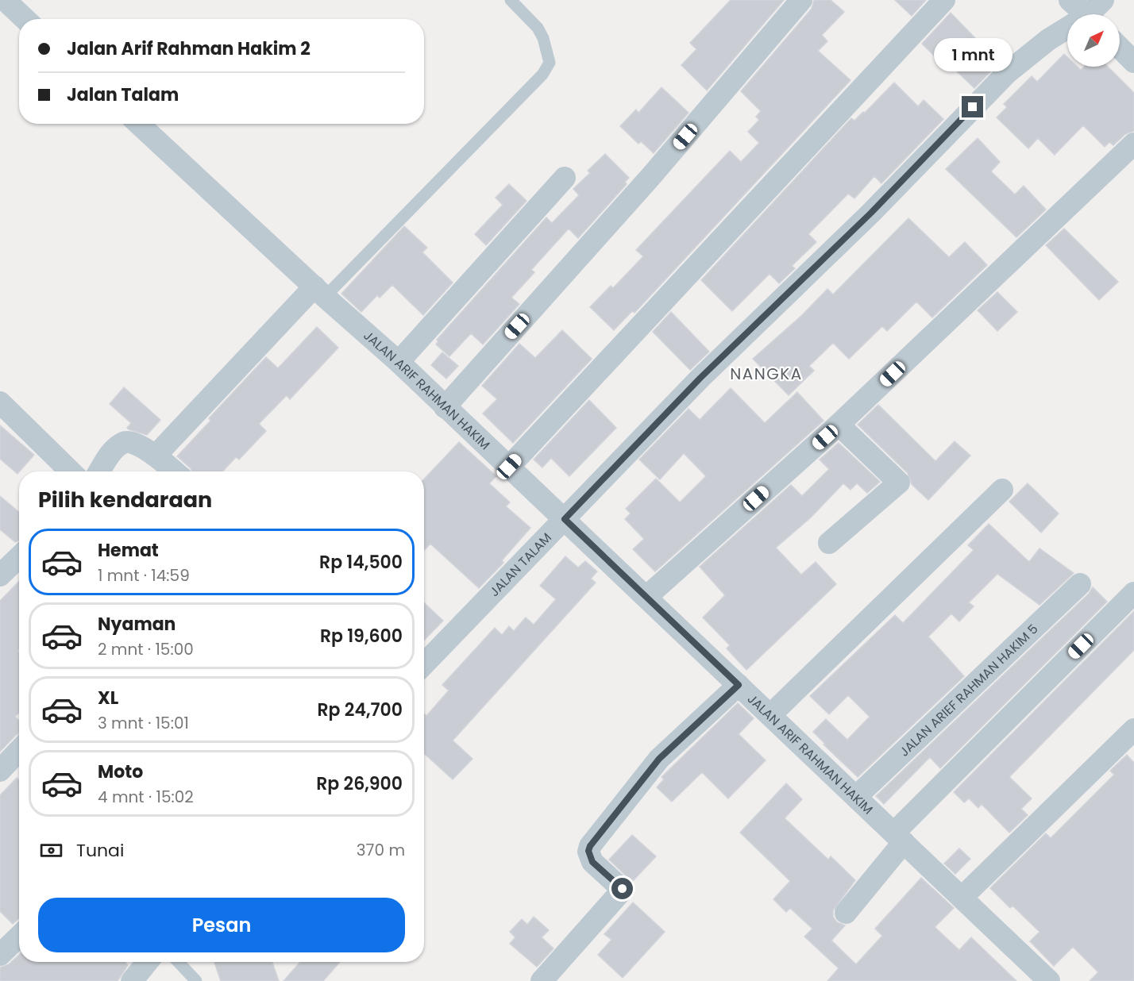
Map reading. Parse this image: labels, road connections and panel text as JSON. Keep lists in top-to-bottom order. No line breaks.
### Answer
{"streets":{"street":["JALAN ARIF RAHMAN HAKIM","JALAN TALAM","JALAN ARIEF RAHMAN HAKIM 5"]},"crossings":[["JALAN ARIF RAHMAN HAKIM","JALAN TALAM"],["JALAN ARIF RAHMAN HAKIM","JALAN ARIEF RAHMAN HAKIM 5"]],"districts":["NANGKA"],"north":"top right","page":{"banner":["Jalan Arif Rahman Hakim 2","Jalan Talam"],"bubble":"1 mnt","heading":"Pilih kendaraan","list":[{"name":"Hemat","note":"1 mnt · 14:59","value":"Rp 14,500"},{"name":"Nyaman","note":"2 mnt · 15:00","value":"Rp 19,600"},{"name":"XL","note":"3 mnt · 15:01","value":"Rp 24,700"},{"name":"Moto","note":"4 mnt · 15:02","value":"Rp 26,900"}],"pay":["Tunai","370 m"],"buttons":"Pesan"}}
